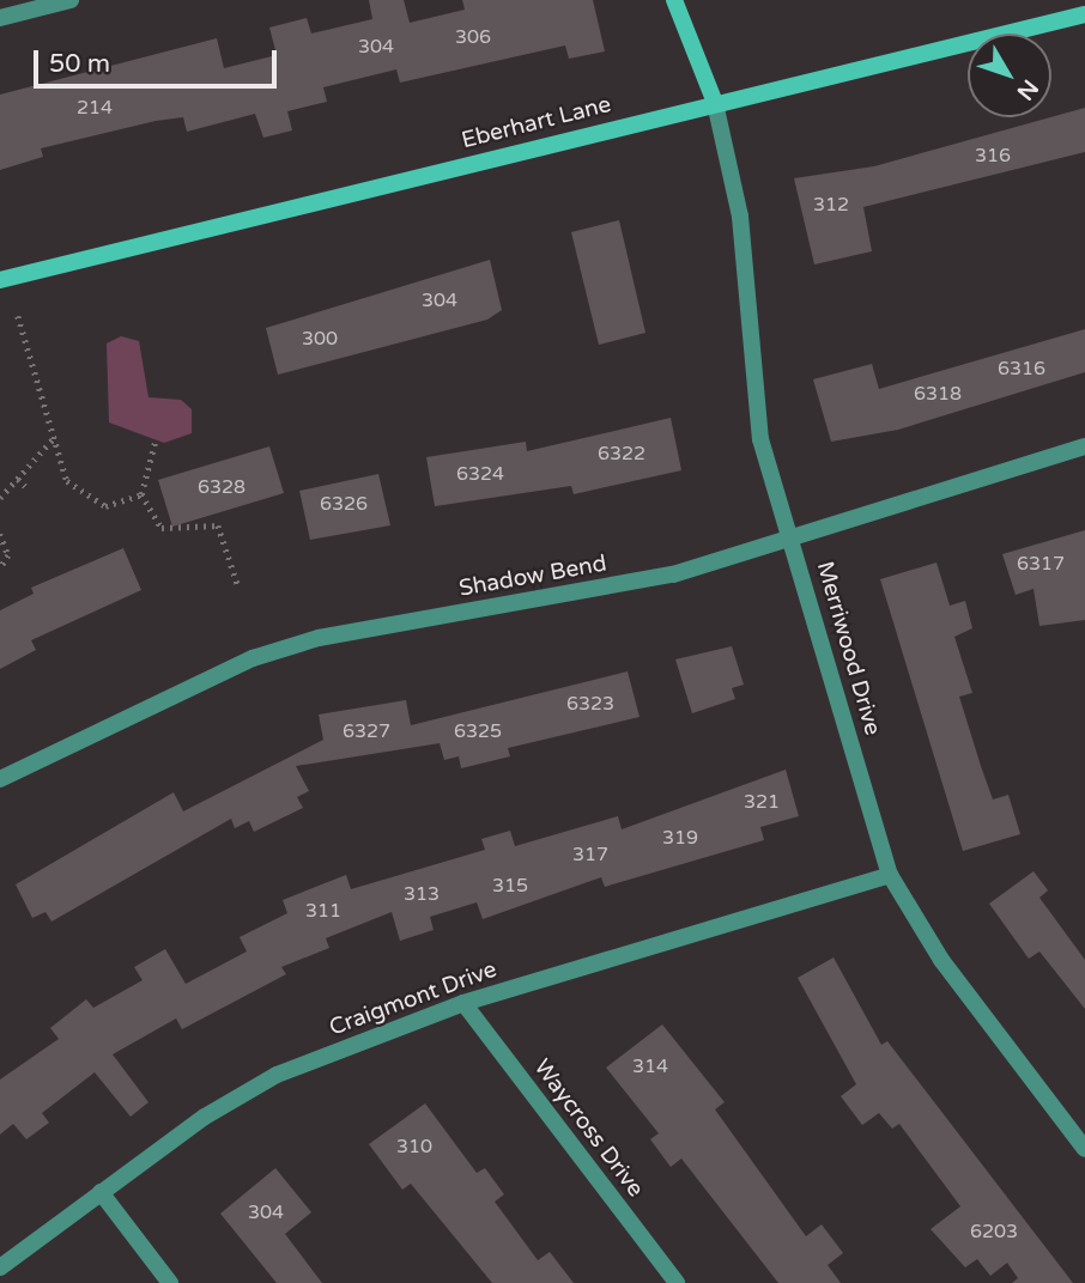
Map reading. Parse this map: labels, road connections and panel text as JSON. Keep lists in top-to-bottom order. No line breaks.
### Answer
{"streets":{"street":["Eberhart Lane","Shadow Bend","Merriwood Drive","Craigmont Drive","Waycross Drive"]},"crossings":[["Eberhart Lane","Merriwood Drive"],["Shadow Bend","Merriwood Drive"],["Merriwood Drive","Craigmont Drive"],["Craigmont Drive","Waycross Drive"]],"house_numbers":["306","304","214","316","312","304","300","6316","6318","6322","6324","6328","6326","6317","6323","6327","6325","321","319","317","315","313","311","314","310","304","6203"],"scale_bar":"50 m","north":"bottom right"}
